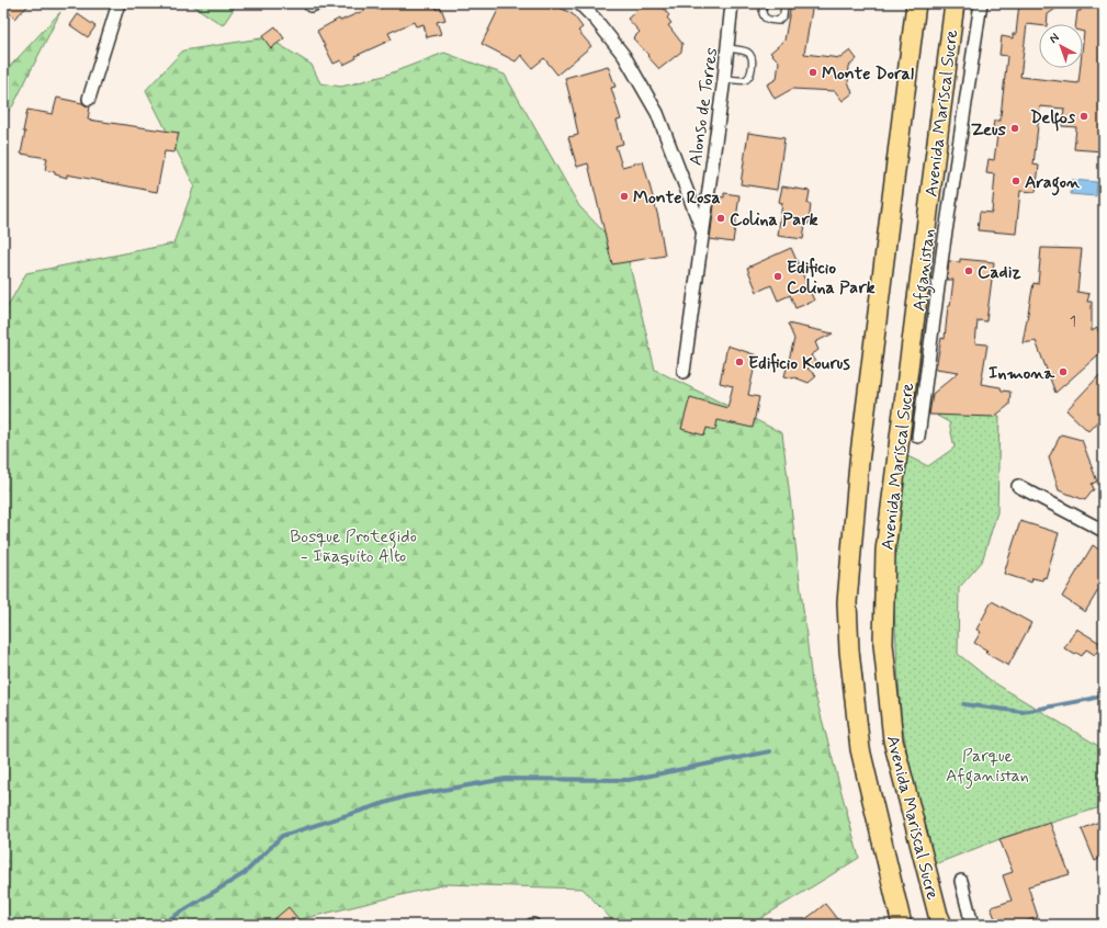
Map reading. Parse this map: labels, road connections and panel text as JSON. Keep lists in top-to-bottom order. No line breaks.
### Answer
{"streets":{"main road":["Avenida Mariscal Sucre"],"street":["Alonso de Torres","Afganistan"]},"parks":["Bosque Protegido - Iñaquito Alto","Parque Afganistan"],"places":["Monte Doral","Delfos","Zeus","Aragon","Monte Rosa","Colina Park","Cadiz","Edificio Colina Park","Edificio Kourus","Inmona"],"house_numbers":["1"],"north":"top left"}
